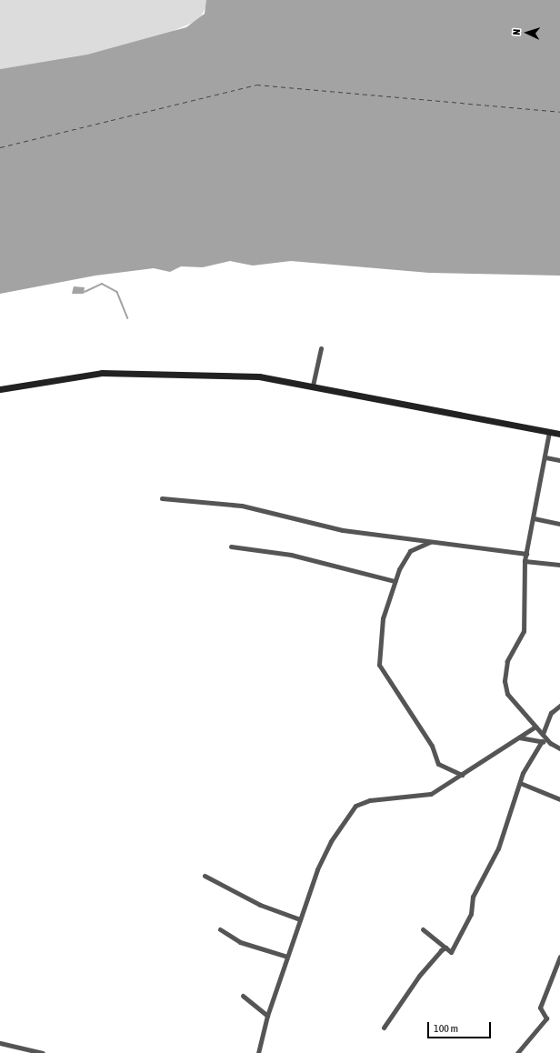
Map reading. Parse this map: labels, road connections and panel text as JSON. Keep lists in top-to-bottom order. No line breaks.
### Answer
{"scale_bar":"100 m","north":"left"}
